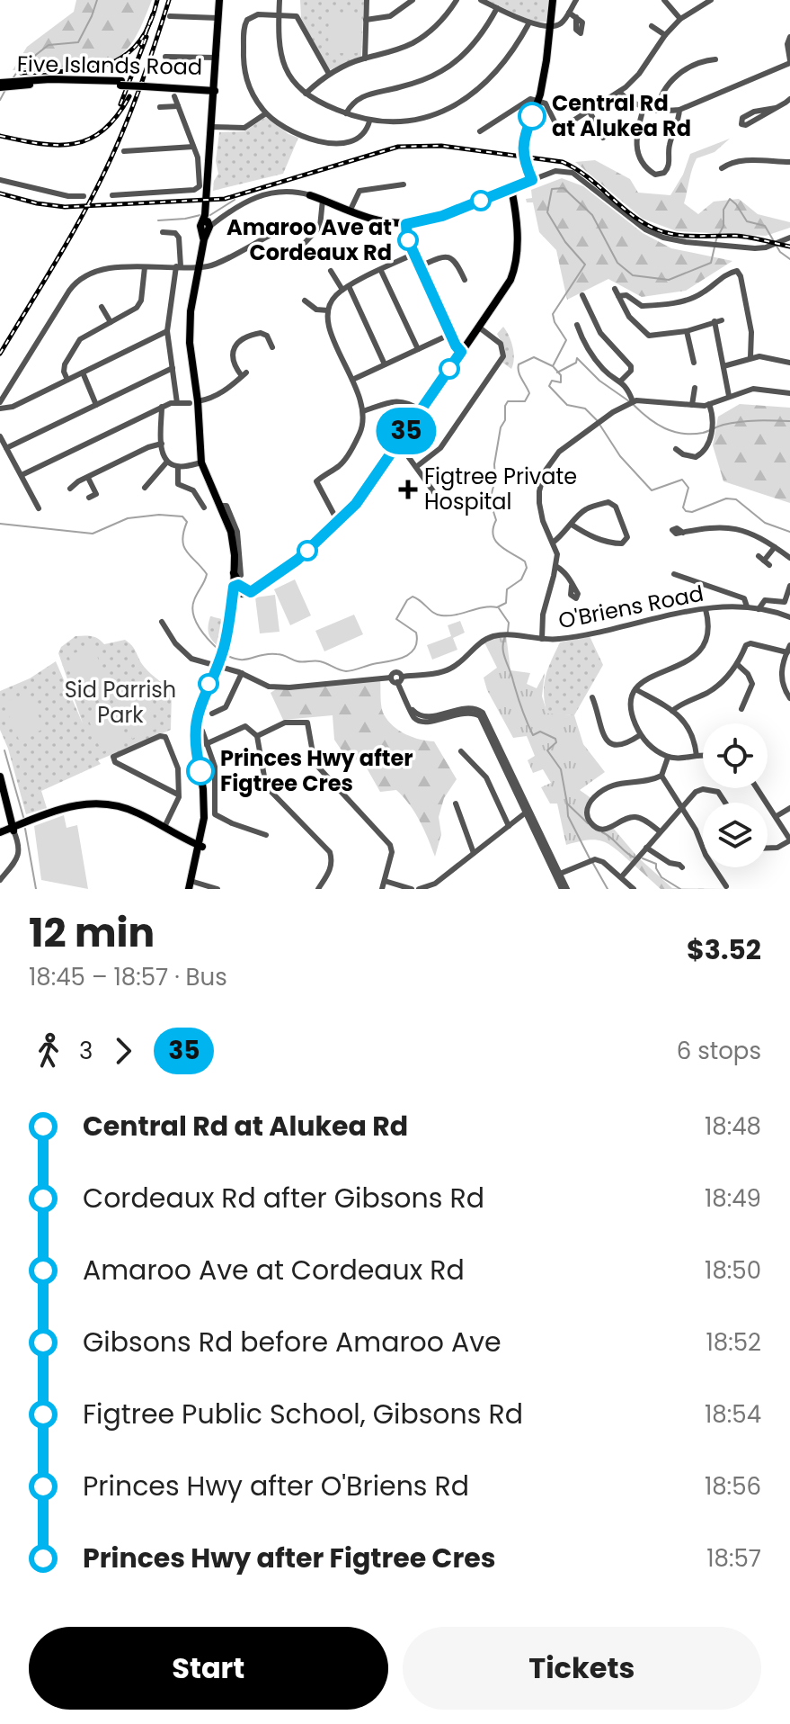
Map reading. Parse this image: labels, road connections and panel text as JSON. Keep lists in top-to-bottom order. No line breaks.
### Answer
{"streets":{"main road":["Five Islands Road"],"street":["O'Briens Road"]},"parks":["Sid Parrish Park"],"places":{"other":["Central Rd at Alukea Rd","Amaroo Ave at Cordeaux Rd","Princes Hwy after Figtree Cres"],"health":["Figtree Private Hospital"]},"lines":["bus line 35"],"page":{"on_map":"35","heading":["12 min","18:45 – 18:57 · Bus","$3.52"],"legs":["3","35","6 stops"],"list":[{"name":"Central Rd at Alukea Rd","value":"18:48"},{"name":"Cordeaux Rd after Gibsons Rd","value":"18:49"},{"name":"Amaroo Ave at Cordeaux Rd","value":"18:50"},{"name":"Gibsons Rd before Amaroo Ave","value":"18:52"},{"name":"Figtree Public School, Gibsons Rd","value":"18:54"},{"name":"Princes Hwy after O'Briens Rd","value":"18:56"},{"name":"Princes Hwy after Figtree Cres","value":"18:57"}],"buttons":["Start","Tickets"]}}
